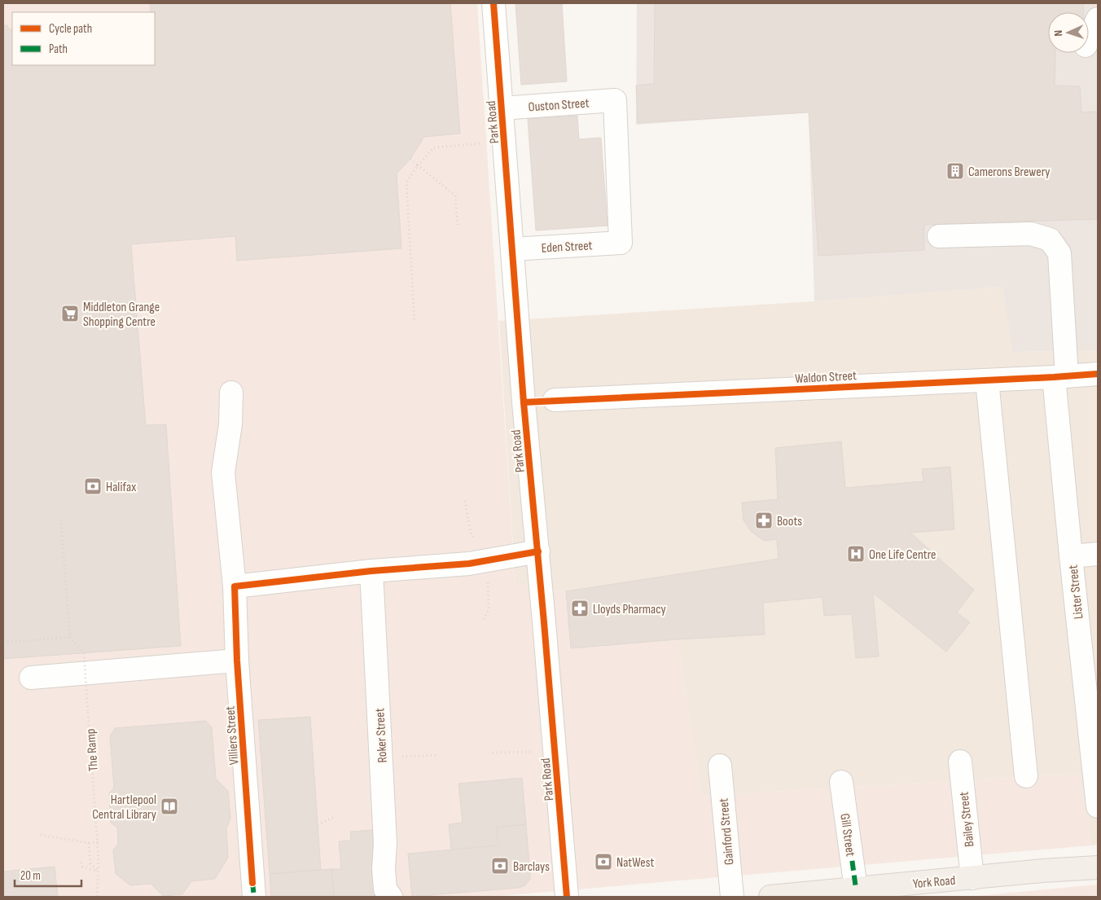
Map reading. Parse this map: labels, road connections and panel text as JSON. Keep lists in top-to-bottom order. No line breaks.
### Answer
{"streets":{"main road":["York Road"],"street":["Ouston Street","Park Road","Eden Street","Waldon Street","Lister Street","Villiers Street","Roker Street","Bailey Street","Gainford Street","Gill Street"],"path":["The Ramp"]},"crossings":[["Ouston Street","Park Road"],["Ouston Street","Eden Street"],["Park Road","Eden Street"],["Waldon Street","Lister Street"],["Bailey Street","York Road"],["Gill Street","York Road"]],"places":{"building":["Camerons Brewery"],"supermarket":["Middleton Grange Shopping Centre"],"bank":["Halifax","NatWest","Barclays"],"pharmacy":["Boots","Lloyds Pharmacy"],"hospital":["One Life Centre"],"library":["Hartlepool Central Library"]},"legend":["Cycle path","Path"],"scale_bar":"20 m","north":"left"}
